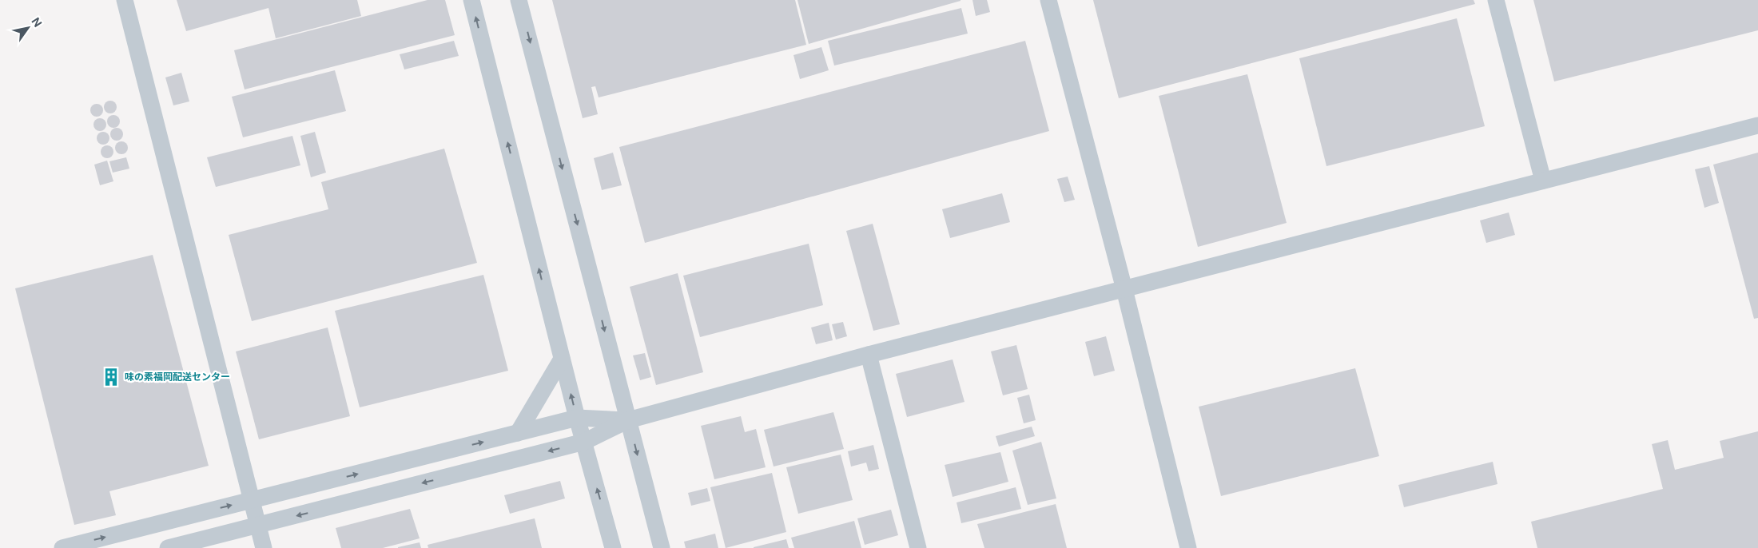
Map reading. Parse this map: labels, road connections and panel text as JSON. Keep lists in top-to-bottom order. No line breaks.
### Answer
{"places":{"building":["味の素福岡配送センター"]},"north":"top right"}
